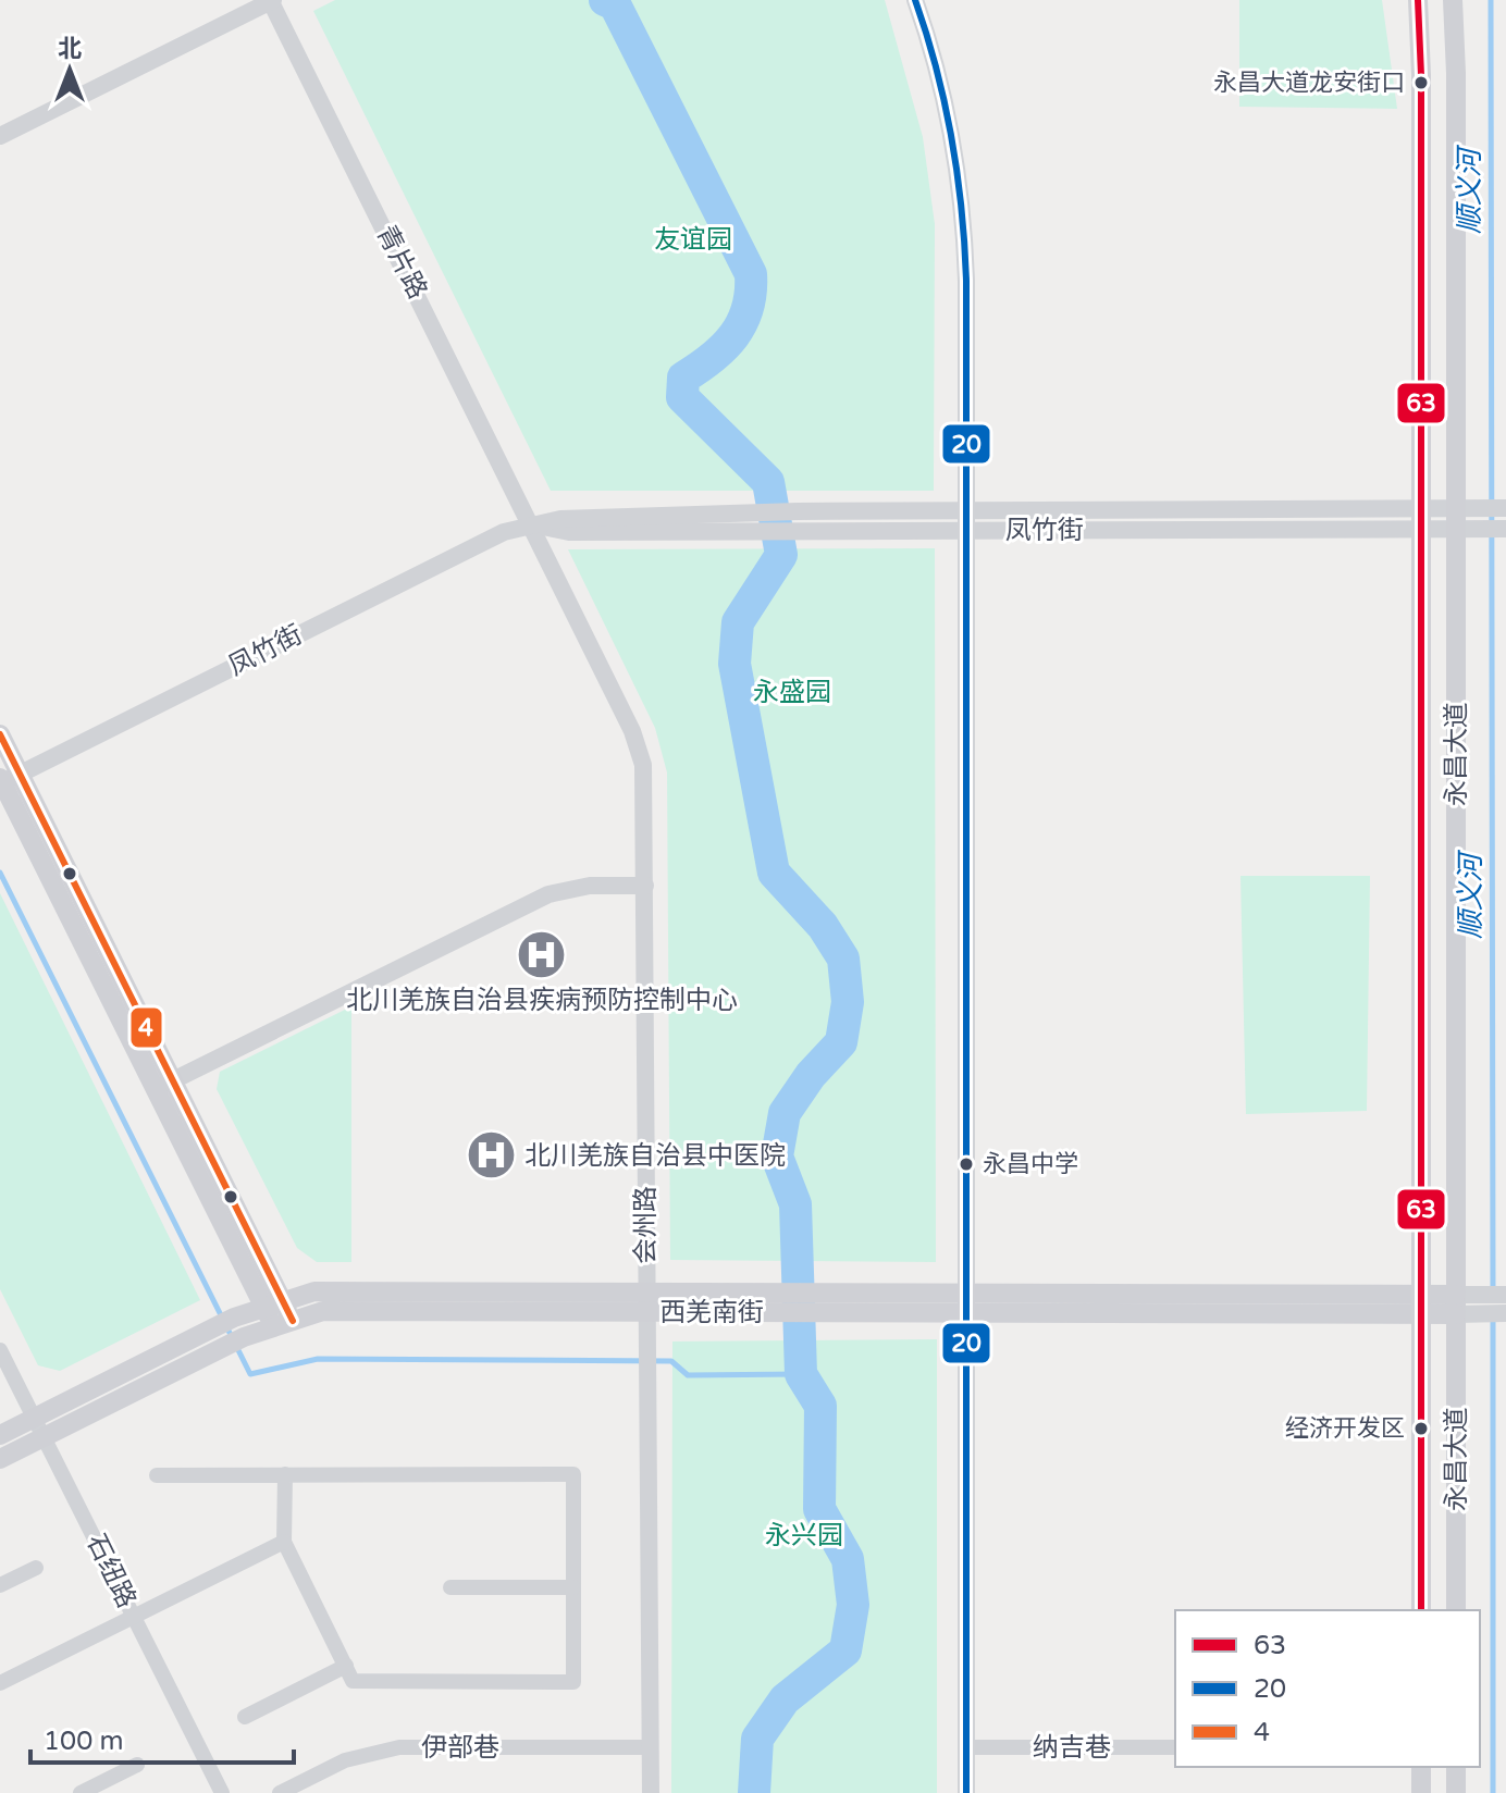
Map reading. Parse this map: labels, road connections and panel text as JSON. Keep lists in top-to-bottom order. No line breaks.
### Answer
{"streets":{"main road":["永昌大道","西羌南街"],"street":["青片路","凤竹街","会州路","石纽路","伊部巷","纳吉巷"]},"crossings":[["青片路","凤竹街"],["青片路","会州路"],["凤竹街","永昌大道"],["凤竹街","会州路"],["永昌大道","西羌南街"],["会州路","西羌南街"],["会州路","伊部巷"],["西羌南街","石纽路"]],"water":["顺义河"],"parks":["友谊园","永盛园","永兴园"],"places":{"other":["永昌大道龙安街口","永昌中学","经济开发区"],"hospital":["北川羌族自治县疾病预防控制中心","北川羌族自治县中医院"]},"lines":["transit line 63","transit line 20","transit line 4"],"legend":["63","20","4"],"scale_bar":"100 m","north":"top"}
